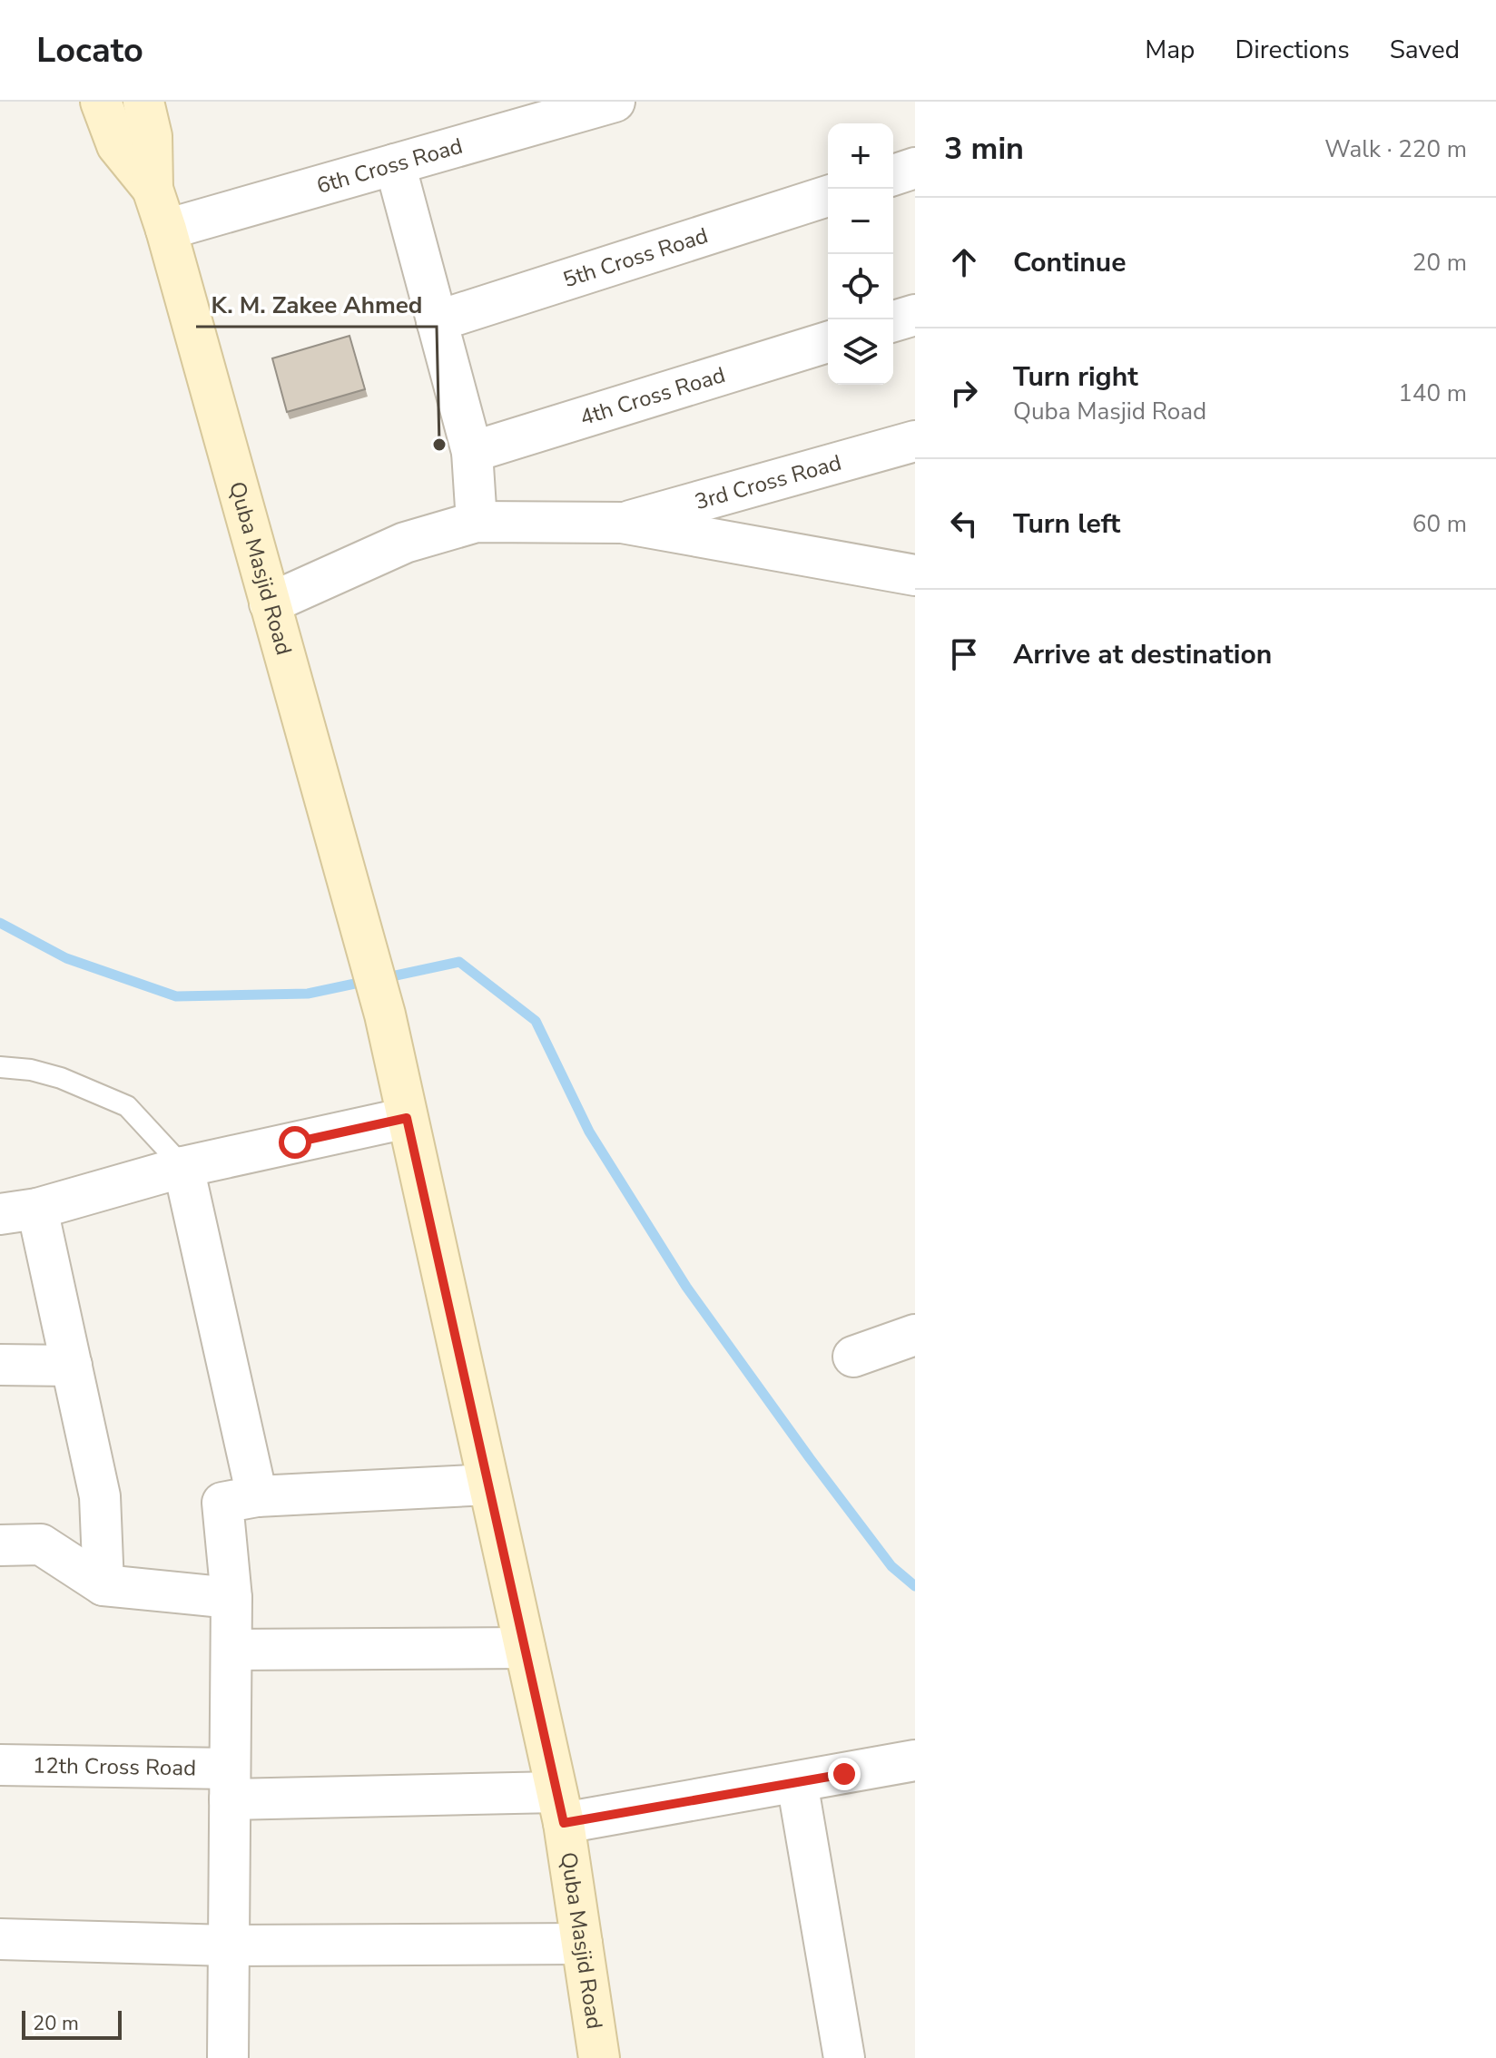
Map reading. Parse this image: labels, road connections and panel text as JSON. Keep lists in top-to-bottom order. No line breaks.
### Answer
{"streets":{"street":["6th Cross Road","5th Cross Road","4th Cross Road","3rd Cross Road","Quba Masjid Road","12th Cross Road"]},"crossings":[["6th Cross Road","Quba Masjid Road"],["Quba Masjid Road","12th Cross Road"]],"places":["K. M. Zakee Ahmed"],"scale_bar":"20 m","page":{"header":"Locato","nav":["Map","Directions","Saved"],"heading":["3 min","Walk · 220 m"],"map_buttons":["+","−"],"list":[["Continue","20 m"],["Turn right","Quba Masjid Road","140 m"],["Turn left","60 m"],"Arrive at destination"],"scale":"20 m"}}
